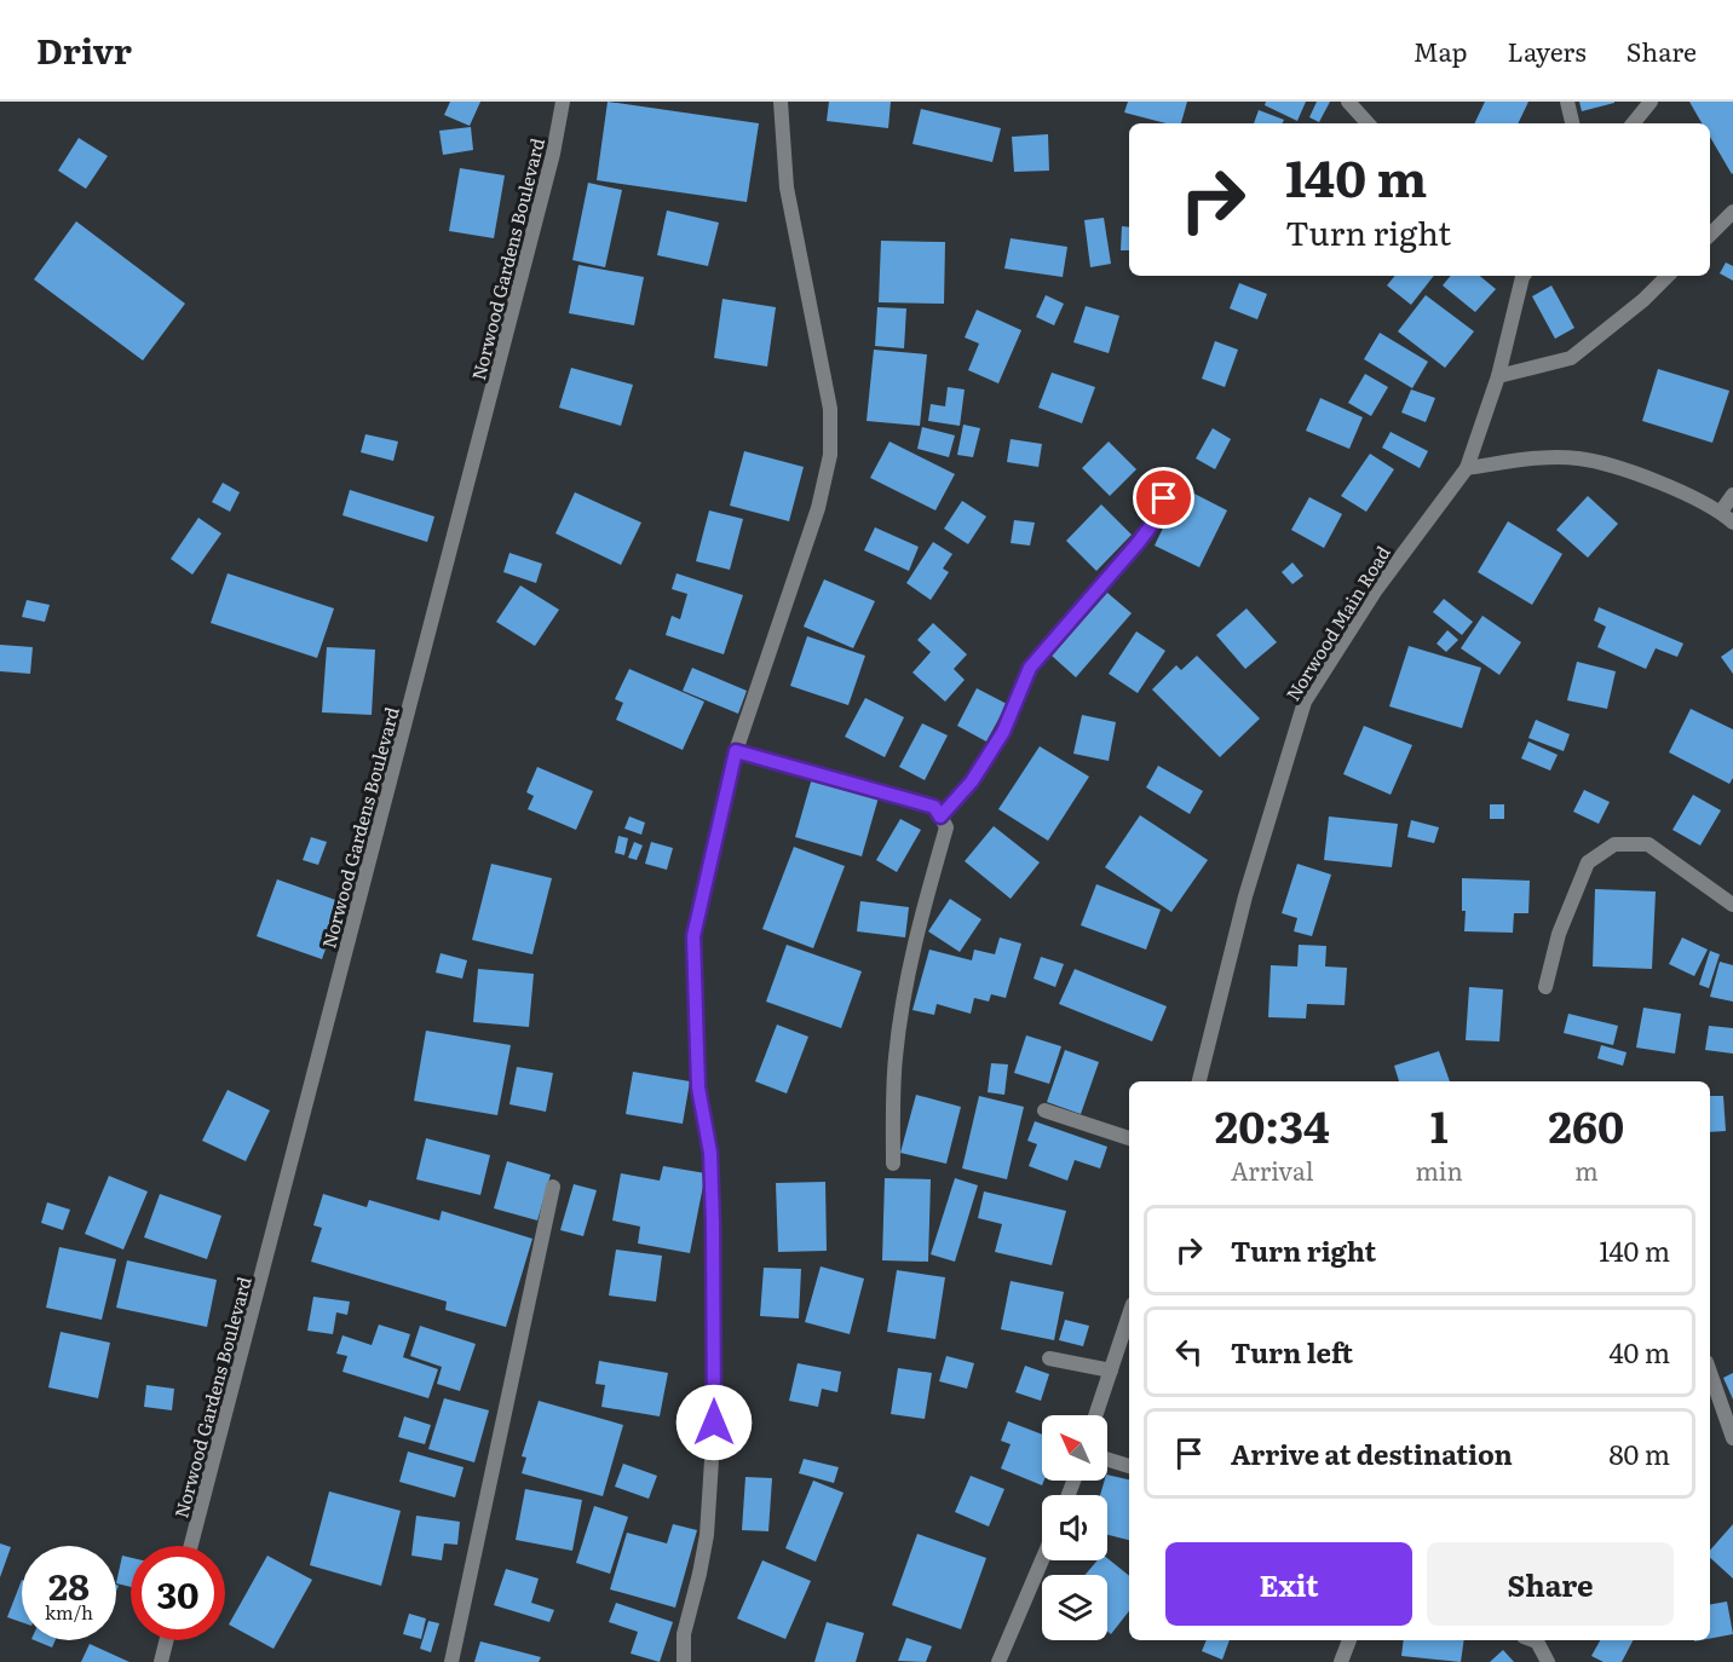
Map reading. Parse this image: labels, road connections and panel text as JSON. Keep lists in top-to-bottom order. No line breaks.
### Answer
{"streets":{"street":["Norwood Gardens Boulevard","Norwood Main Road"]},"north":"top left","page":{"header":"Drivr","nav":["Map","Layers","Share"],"turn":["140 m","Turn right"],"eta":["20:34","Arrival","1","min","260","m"],"list":[{"name":"Turn right","value":"140 m"},{"name":"Turn left","value":"40 m"},{"name":"Arrive at destination","value":"80 m"}],"buttons":["Exit","Share"],"speed":"28 km/h","limit":"30"}}
